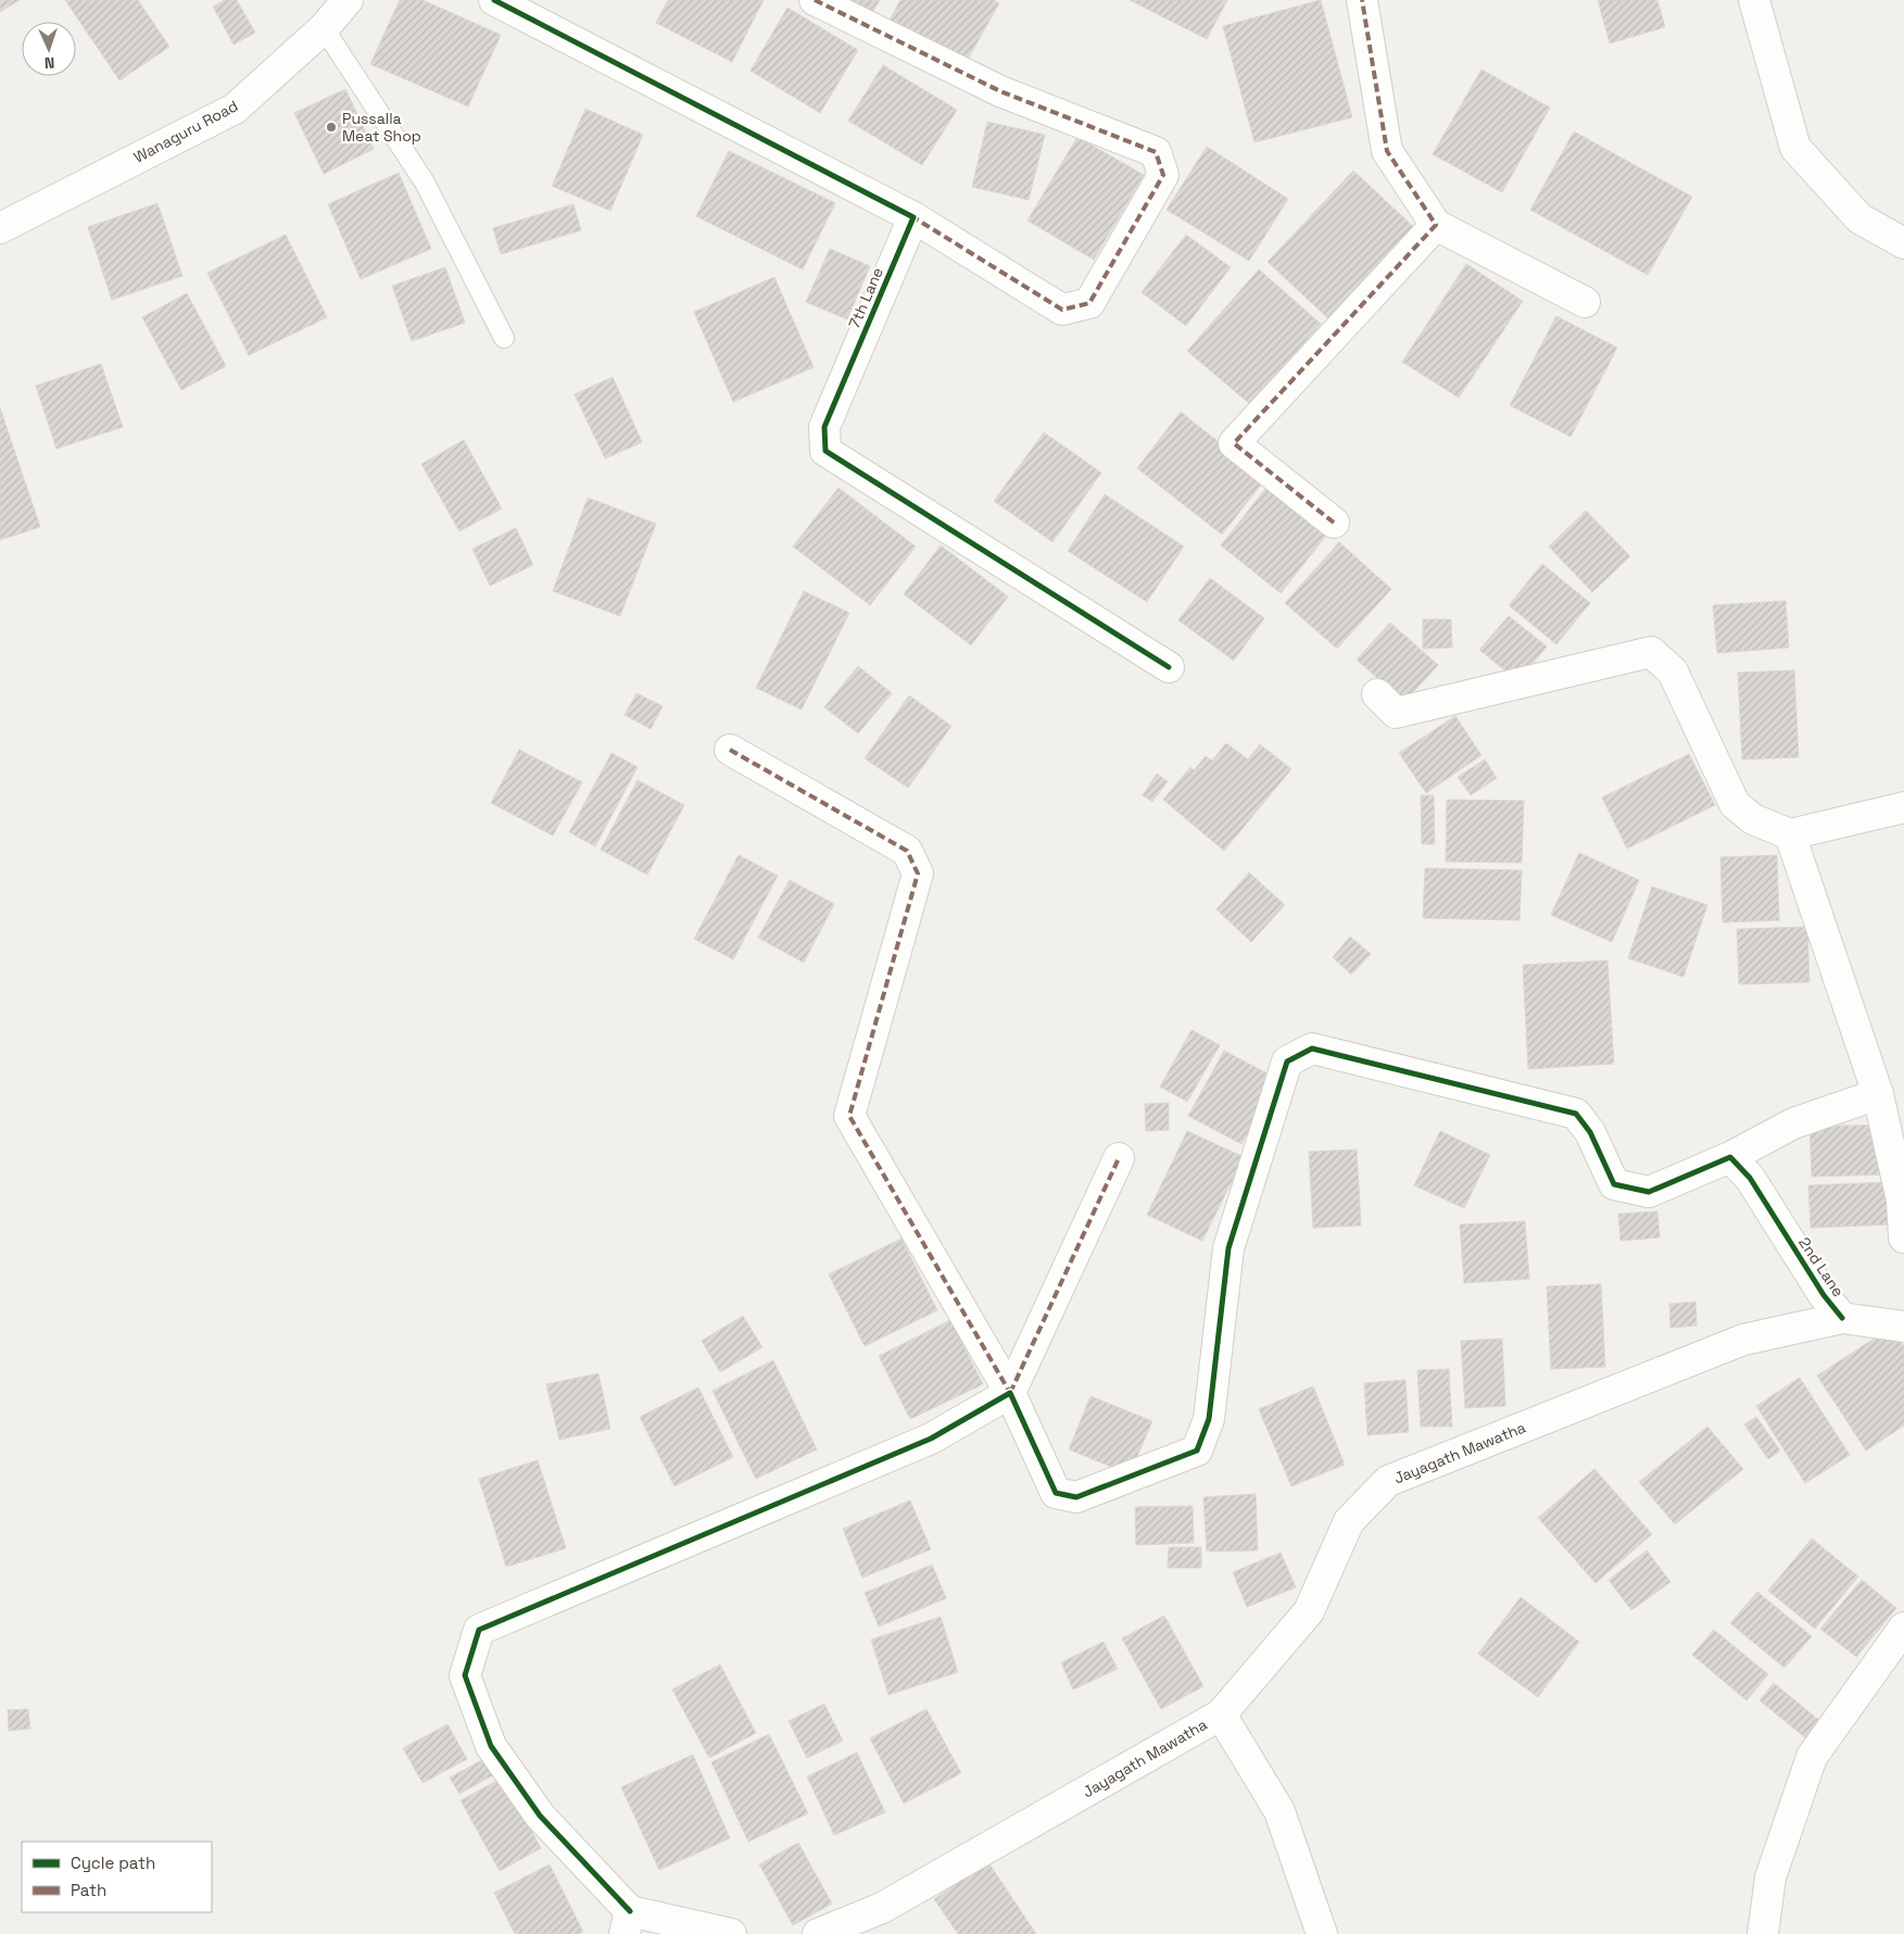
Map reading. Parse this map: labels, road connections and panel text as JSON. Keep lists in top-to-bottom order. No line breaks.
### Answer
{"streets":{"street":["Wanaguru Road","7th Lane","2nd Lane","Jayagath Mawatha"]},"crossings":[["2nd Lane","Jayagath Mawatha"]],"places":["Pussalla Meat Shop"],"legend":["Cycle path","Path"],"north":"bottom"}
